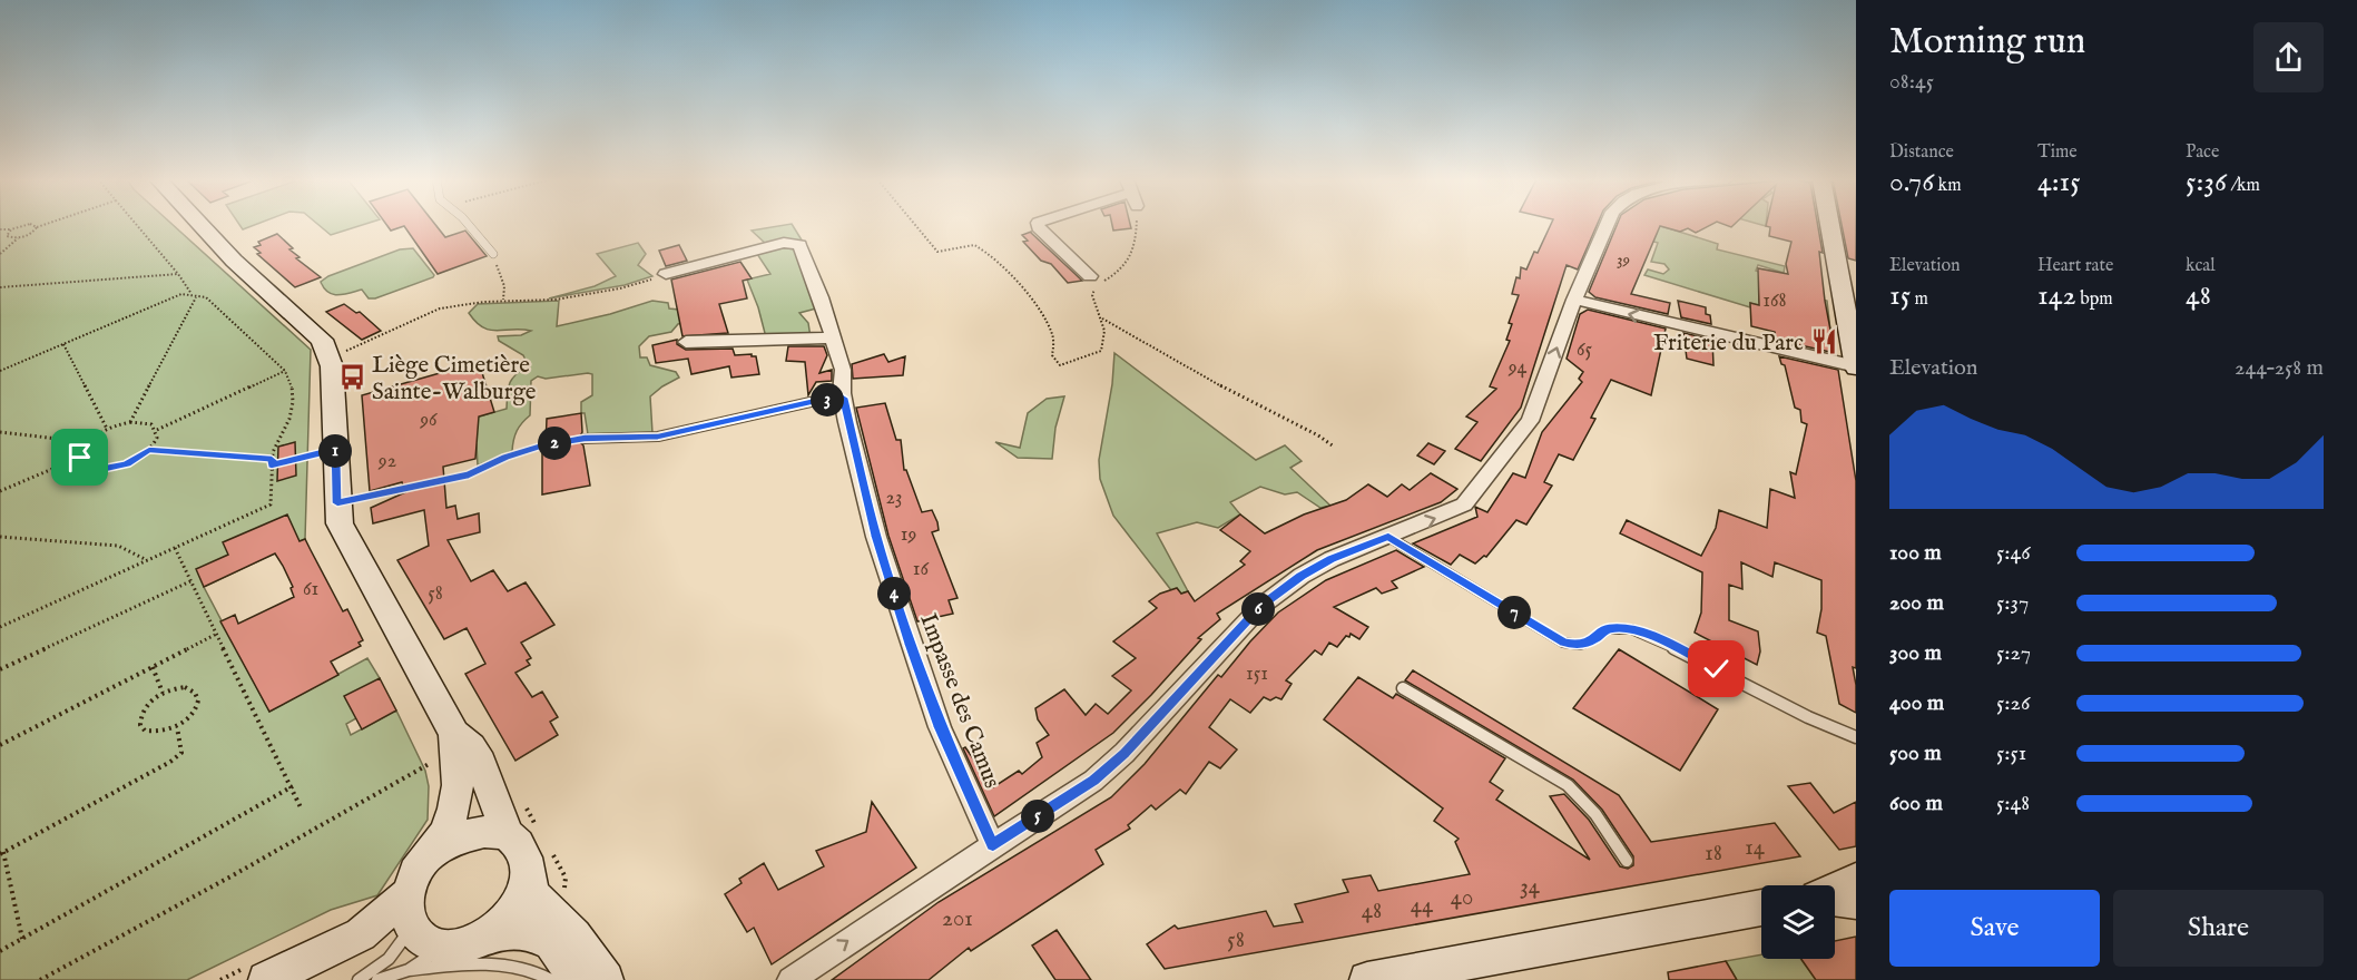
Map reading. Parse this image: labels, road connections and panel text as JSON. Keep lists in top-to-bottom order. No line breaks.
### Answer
{"streets":{"street":["Impasse des Camus"]},"places":{"restaurant":["Friterie du Parc"],"bus stop":["Liège Cimetière Sainte-Walburge"]},"house_numbers":["39","168","65","94","96","92","23","19","16","61","58","151","14","18","34","40","44","48","201","58"],"page":{"heading":["Morning run","08:45"],"stats":[["Distance","0.76 km"],["Time","4:15"],["Pace","5:36 /km"],["Elevation","15 m"],["Heart rate","142 bpm"],["kcal","48"]],"chart":["Elevation","244–258 m"],"pins":["3","2","1","4","6","7","5"],"list":[{"name":"100 m","note":"5:46"},{"name":"200 m","note":"5:37"},{"name":"300 m","note":"5:27"},{"name":"400 m","note":"5:26"},{"name":"500 m","note":"5:51"},{"name":"600 m","note":"5:48"}],"buttons":["Save","Share"]}}
